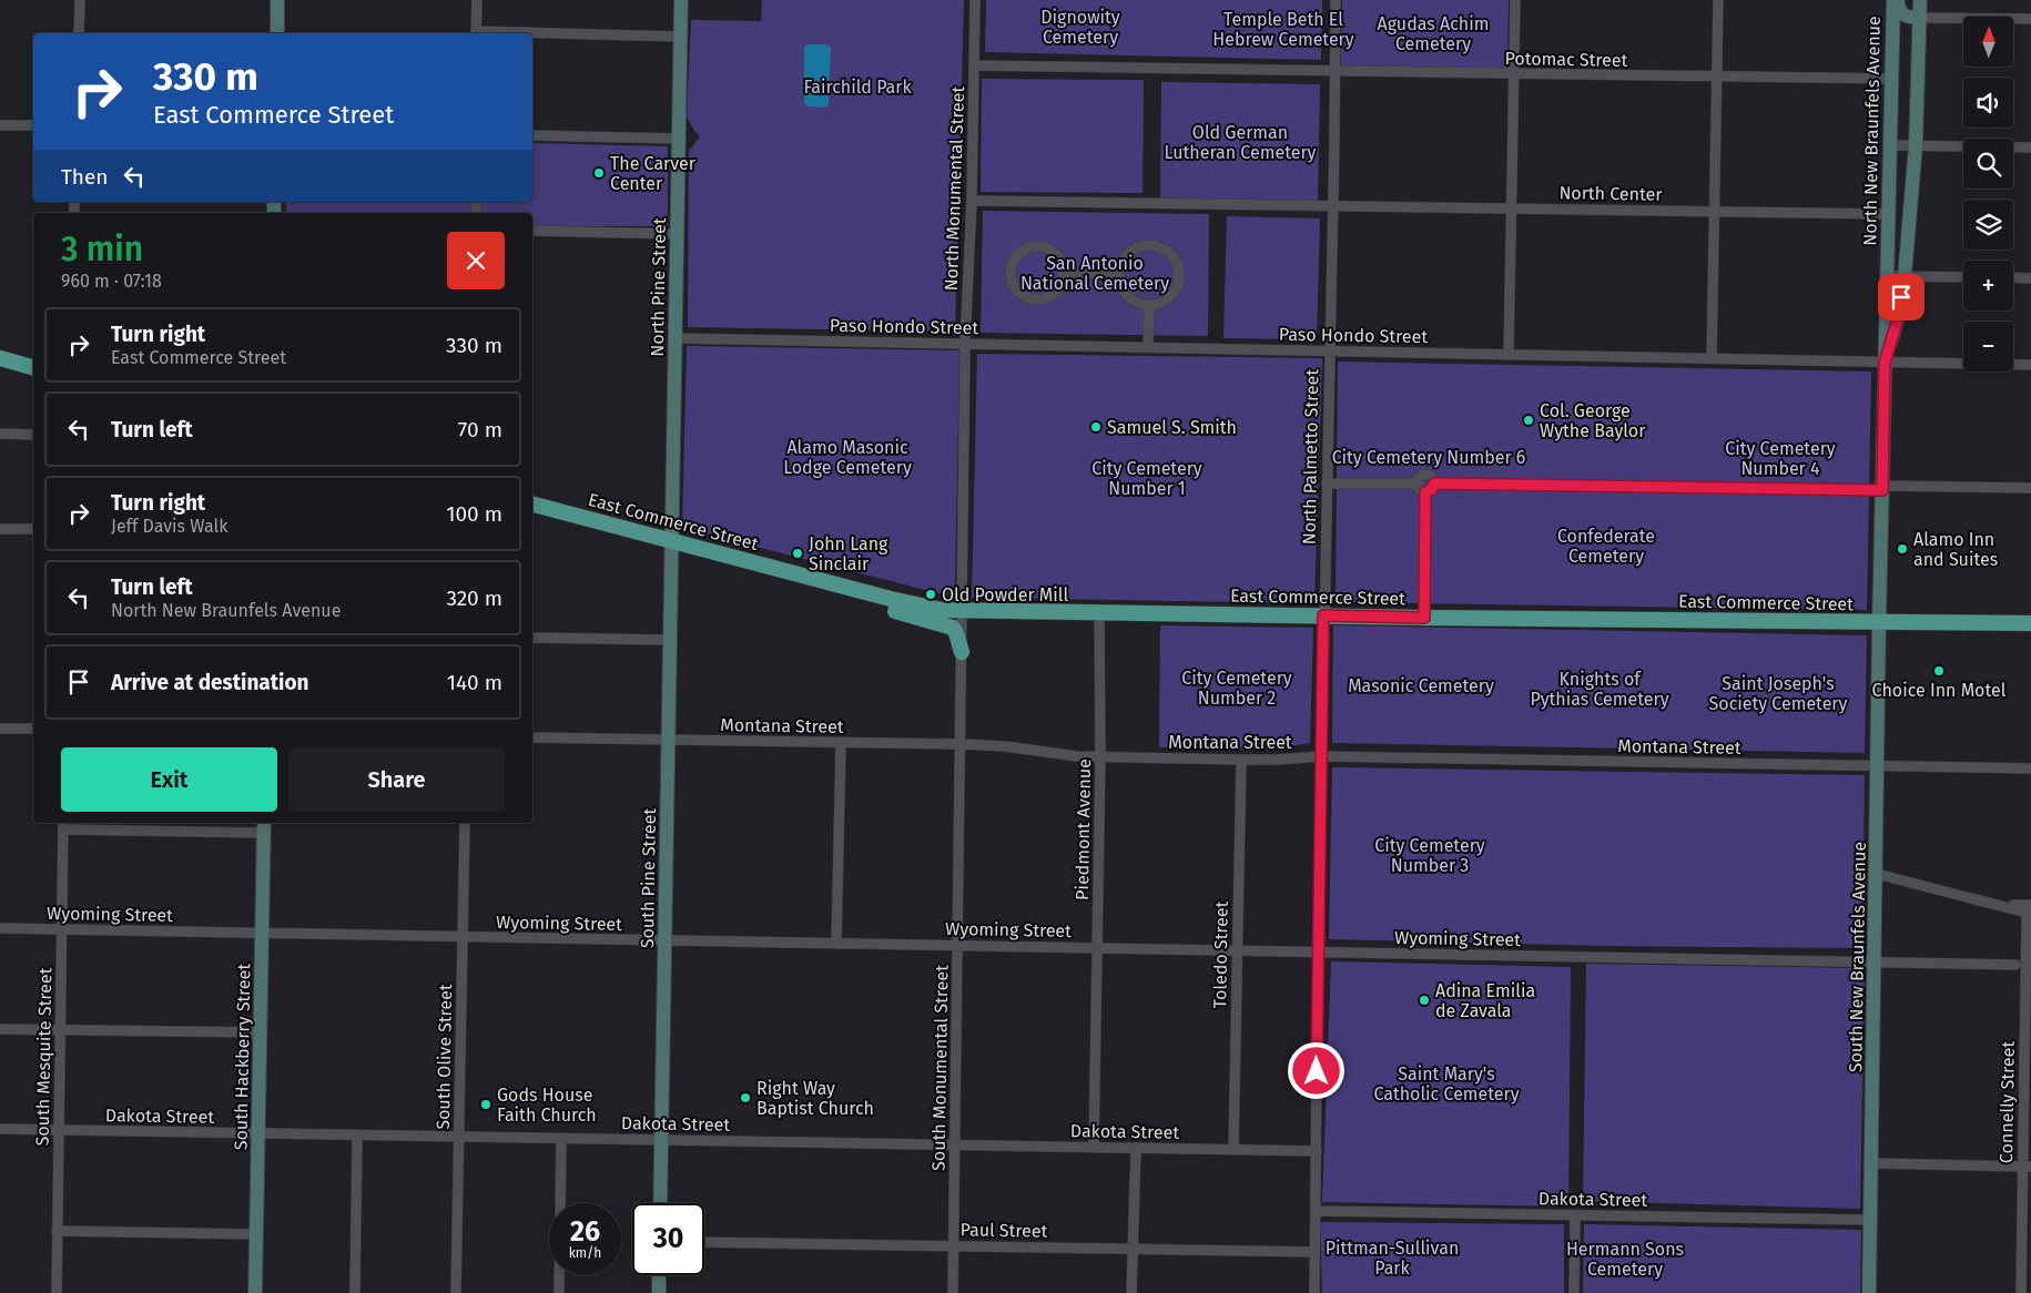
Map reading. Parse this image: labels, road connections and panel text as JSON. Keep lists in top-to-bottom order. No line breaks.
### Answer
{"streets":{"main road":["North New Braunfels Avenue","North Pine Street","East Commerce Street","South Pine Street","South New Braunfels Avenue","South Hackberry Street"],"street":["Potomac Street","North Monumental Street","North Center","Paso Hondo Street","North Palmetto Street","Montana Street","Piedmont Avenue","Wyoming Street","Toledo Street","South Mesquite Street","South Olive Street","South Monumental Street","Connelly Street","Dakota Street","Paul Street"]},"crossings":[["Potomac Street","North New Braunfels Avenue"],["Potomac Street","North Monumental Street"],["Potomac Street","North Palmetto Street"],["North New Braunfels Avenue","North Center"],["North New Braunfels Avenue","Paso Hondo Street"],["North New Braunfels Avenue","East Commerce Street"],["North New Braunfels Avenue","South New Braunfels Avenue"],["North Monumental Street","North Center"],["North Monumental Street","Paso Hondo Street"],["North Monumental Street","East Commerce Street"],["North Monumental Street","South Monumental Street"],["North Center","North Palmetto Street"],["North Pine Street","Paso Hondo Street"],["North Pine Street","East Commerce Street"],["North Pine Street","South Pine Street"],["Paso Hondo Street","North Palmetto Street"],["North Palmetto Street","East Commerce Street"],["North Palmetto Street","Montana Street"],["North Palmetto Street","Wyoming Street"],["North Palmetto Street","Dakota Street"],["North Palmetto Street","Paul Street"],["East Commerce Street","Piedmont Avenue"],["East Commerce Street","South Pine Street"],["East Commerce Street","South New Braunfels Avenue"],["East Commerce Street","South Monumental Street"],["Montana Street","Piedmont Avenue"],["Montana Street","South Pine Street"],["Montana Street","Toledo Street"],["Montana Street","South New Braunfels Avenue"],["Montana Street","South Monumental Street"],["Piedmont Avenue","Wyoming Street"],["Piedmont Avenue","Dakota Street"],["South Pine Street","Wyoming Street"],["South Pine Street","Dakota Street"],["Wyoming Street","Toledo Street"],["Wyoming Street","South New Braunfels Avenue"],["Wyoming Street","South Mesquite Street"],["Wyoming Street","South Hackberry Street"],["Wyoming Street","South Olive Street"],["Wyoming Street","South Monumental Street"],["Toledo Street","Dakota Street"],["South New Braunfels Avenue","Dakota Street"],["South Mesquite Street","Dakota Street"],["South Hackberry Street","Dakota Street"],["South Olive Street","Dakota Street"],["South Monumental Street","Dakota Street"],["South Monumental Street","Paul Street"]],"parks":["Dignowity Cemetery","Temple Beth El Hebrew Cemetery","Agudas Achim Cemetery","Fairchild Park","Old German Lutheran Cemetery","San Antonio National Cemetery","Alamo Masonic Lodge Cemetery","City Cemetery Number 4","City Cemetery Number 6","City Cemetery Number 1","Confederate Cemetery","City Cemetery Number 2","Knights of Pythias Cemetery","Saint Joseph's Society Cemetery","Masonic Cemetery","City Cemetery Number 3","Saint Mary's Catholic Cemetery","Pittman-Sullivan Park","Hermann Sons Cemetery"],"places":["The Carver Center","Col. George Wythe Baylor","Samuel S. Smith","Alamo Inn and Suites","John Lang Sinclair","Old Powder Mill","Choice Inn Motel","Adina Emilia de Zavala","Right Way Baptist Church","Gods House Faith Church"],"north":"top","page":{"map_buttons":["+","−"],"turn":["330 m","East Commerce Street"],"then":"Then","heading":["3 min","960 m · 07:18"],"list":[{"name":"Turn right","note":"East Commerce Street","value":"330 m"},{"name":"Turn left","value":"70 m"},{"name":"Turn right","note":"Jeff Davis Walk","value":"100 m"},{"name":"Turn left","note":"North New Braunfels Avenue","value":"320 m"},{"name":"Arrive at destination","value":"140 m"}],"buttons":["Exit","Share"],"speed":"26 km/h","limit":"30"}}
